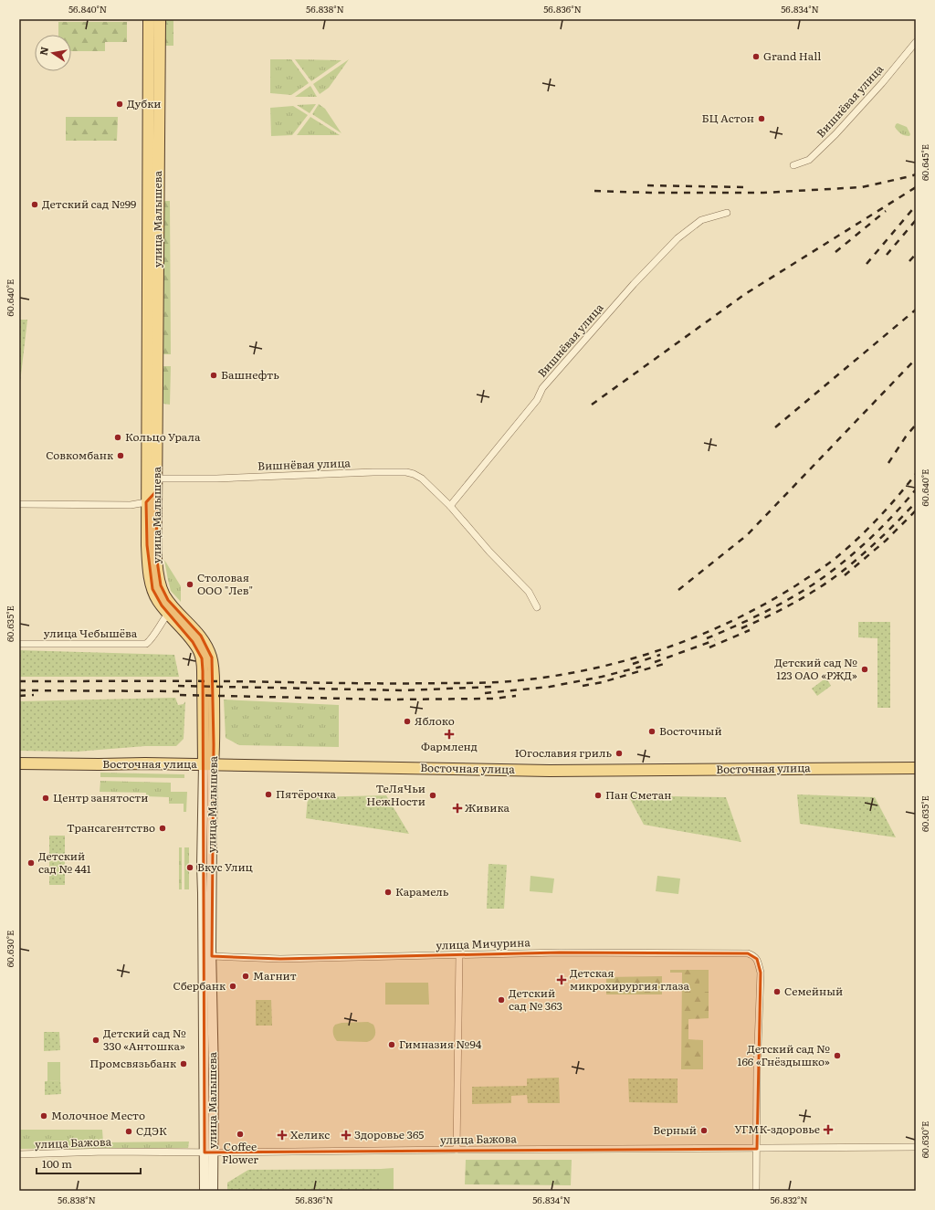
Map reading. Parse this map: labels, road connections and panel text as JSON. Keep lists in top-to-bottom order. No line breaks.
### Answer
{"streets":{"main road":["улица Малышева","Восточная улица"],"street":["Вишнёвая улица","улица Чебышёва","улица Мичурина","улица Бажова"]},"crossings":[["Вишнёвая улица","улица Малышева"],["улица Малышева","улица Чебышёва"],["улица Малышева","Восточная улица"],["улица Малышева","улица Мичурина"],["улица Малышева","улица Бажова"],["улица Мичурина","улица Бажова"]],"places":{"other":["Grand Hall","Дубки","БЦ Астон","Детский сад №99","Башнефть","Кольцо Урала","Совкомбанк","Столовая ООО \"Лев\"","Детский сад № 123 ОАО «РЖД»","Яблоко","Восточный","Югославия гриль","Пятёрочка","ТеЛяЧьи НежНости","Пан Сметан","Центр занятости","Трансагентство","Детский сад № 441","Вкус Улиц","Карамель","Магнит","Сбербанк","Семейный","Детский сад № 363","Детский сад № 330 «Антошка»","Гимназия №94","Детский сад № 166 «Гнёздышко»","Промсвязьбанк","Молочное Место","Верный","СДЭК","Coffee Flower"],"health":["Фармленд","Живика","Детская микрохирургия глаза","УГМК-здоровье","Хеликс","Здоровье 365"]},"scale_bar":"100 m","north":"left","coordinates":["56.840°N","56.838°N","56.836°N","56.834°N","60.645°E","60.640°E","60.635°E","60.630°E","56.832°N"]}
